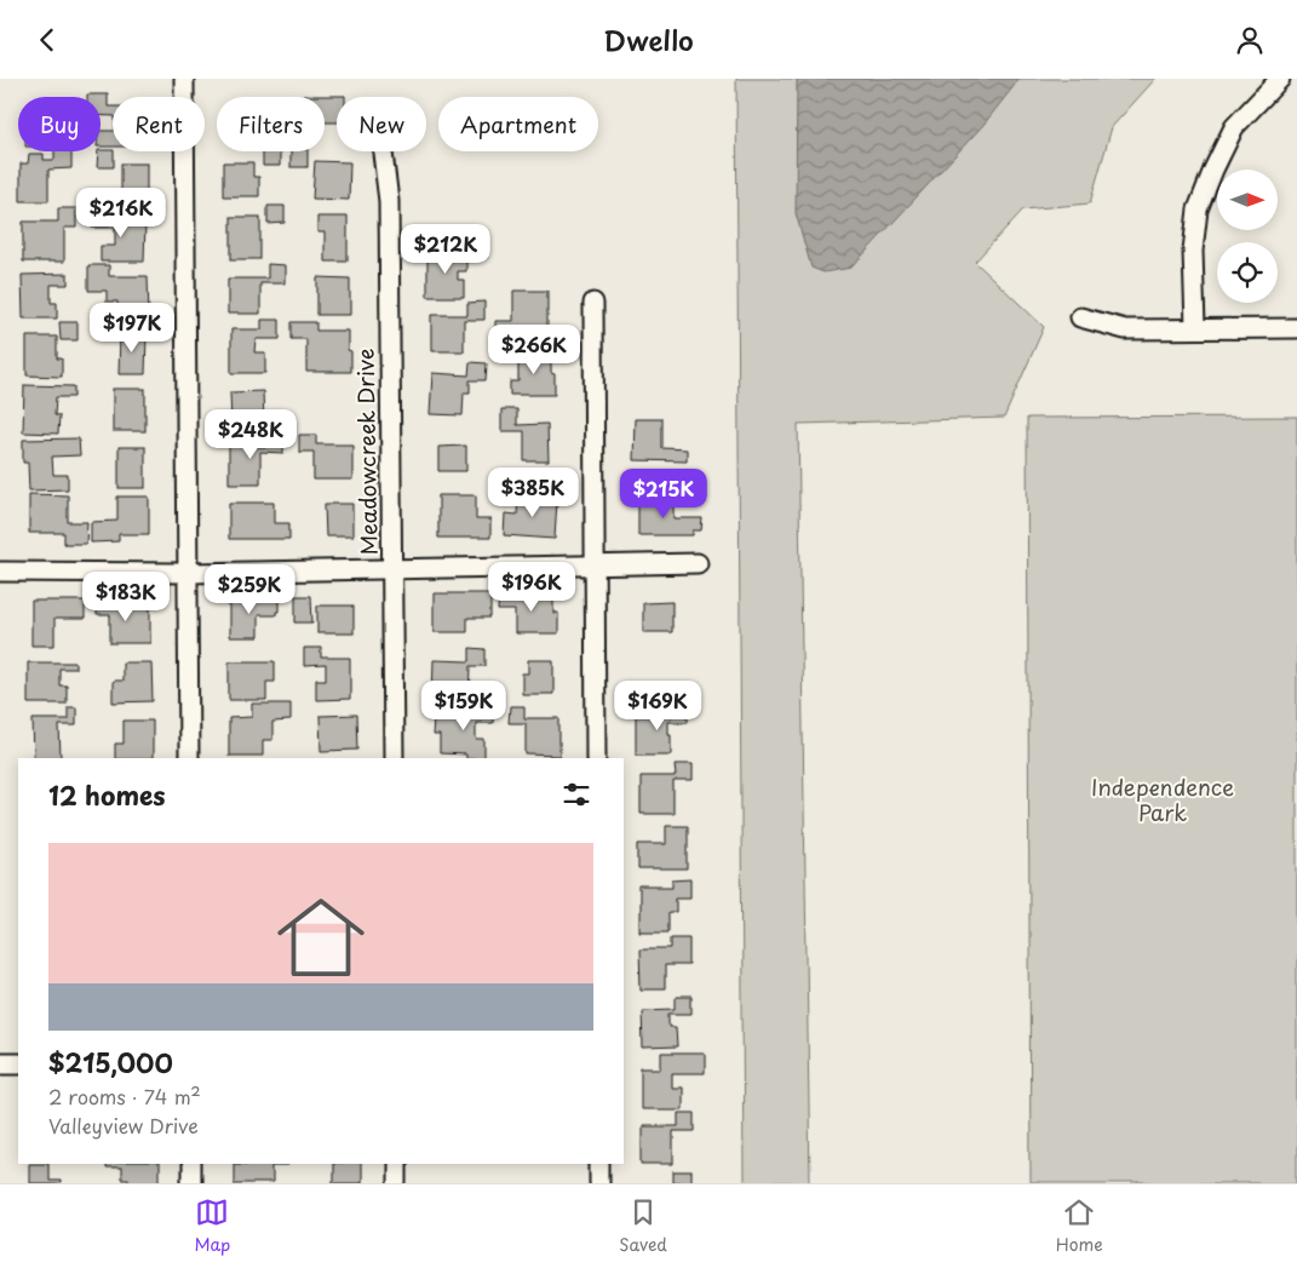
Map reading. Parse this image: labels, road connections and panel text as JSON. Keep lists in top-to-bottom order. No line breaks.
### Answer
{"streets":{"street":["Meadowcreek Drive"]},"parks":["Independence Park"],"north":"right","page":{"header":"Dwello","chip":["Buy","Rent","Filters","New","Apartment"],"price":["$216K","$212K","$197K","$266K","$248K","$385K","$215K","$196K","$259K","$183K","$159K","$169K"],"heading":"12 homes","list":[{"name":"$215,000","note":"2 rooms · 74 m² · Valleyview Drive"}],"tabs":["Map","Saved","Home"]}}
